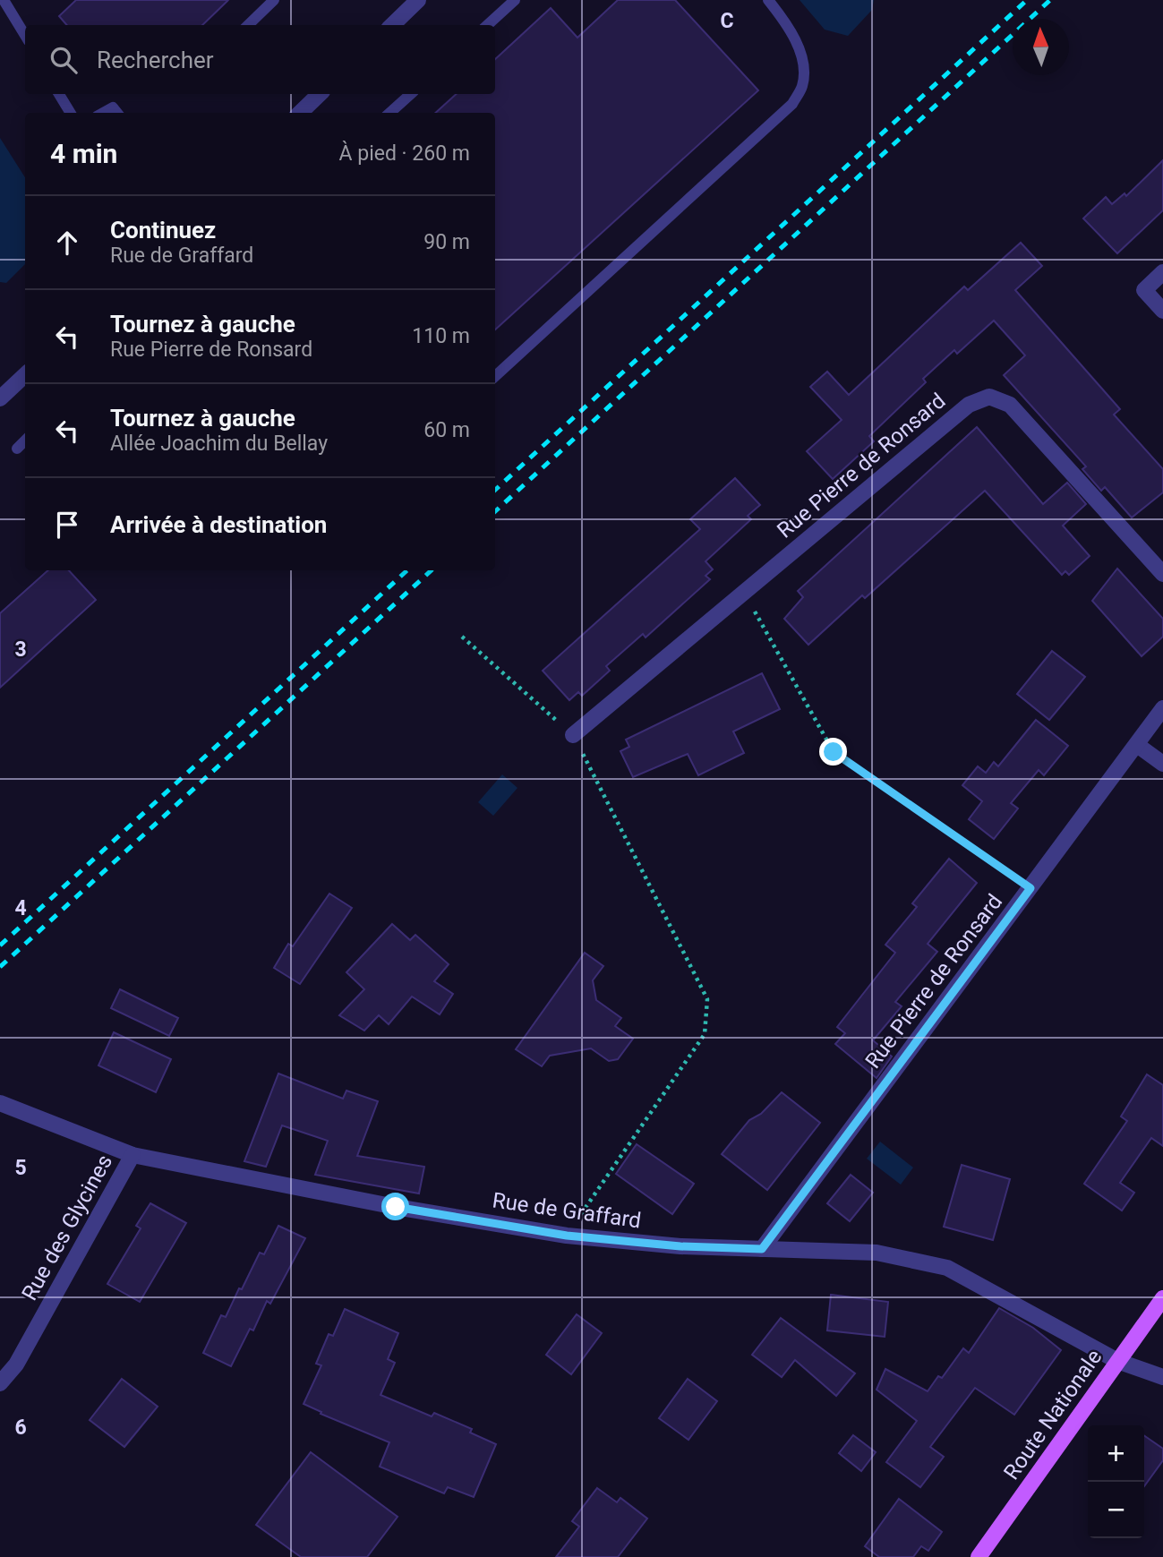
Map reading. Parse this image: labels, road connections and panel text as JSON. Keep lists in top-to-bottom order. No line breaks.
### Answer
{"streets":{"main road":["Route Nationale"],"street":["Rue Pierre de Ronsard","Rue de Graffard","Rue des Glycines"]},"crossings":[["Rue Pierre de Ronsard","Rue de Graffard"],["Rue de Graffard","Rue des Glycines"],["Rue de Graffard","Route Nationale"]],"north":"top","page":{"search":"Rechercher","heading":["4 min","À pied · 260 m"],"list":[["Continuez","Rue de Graffard","90 m"],["Tournez à gauche","Rue Pierre de Ronsard","110 m"],["Tournez à gauche","Allée Joachim du Bellay","60 m"],"Arrivée à destination"],"map_buttons":["+","−"]},"grid":{"columns":["C"],"rows":["3","4","5","6"]}}
